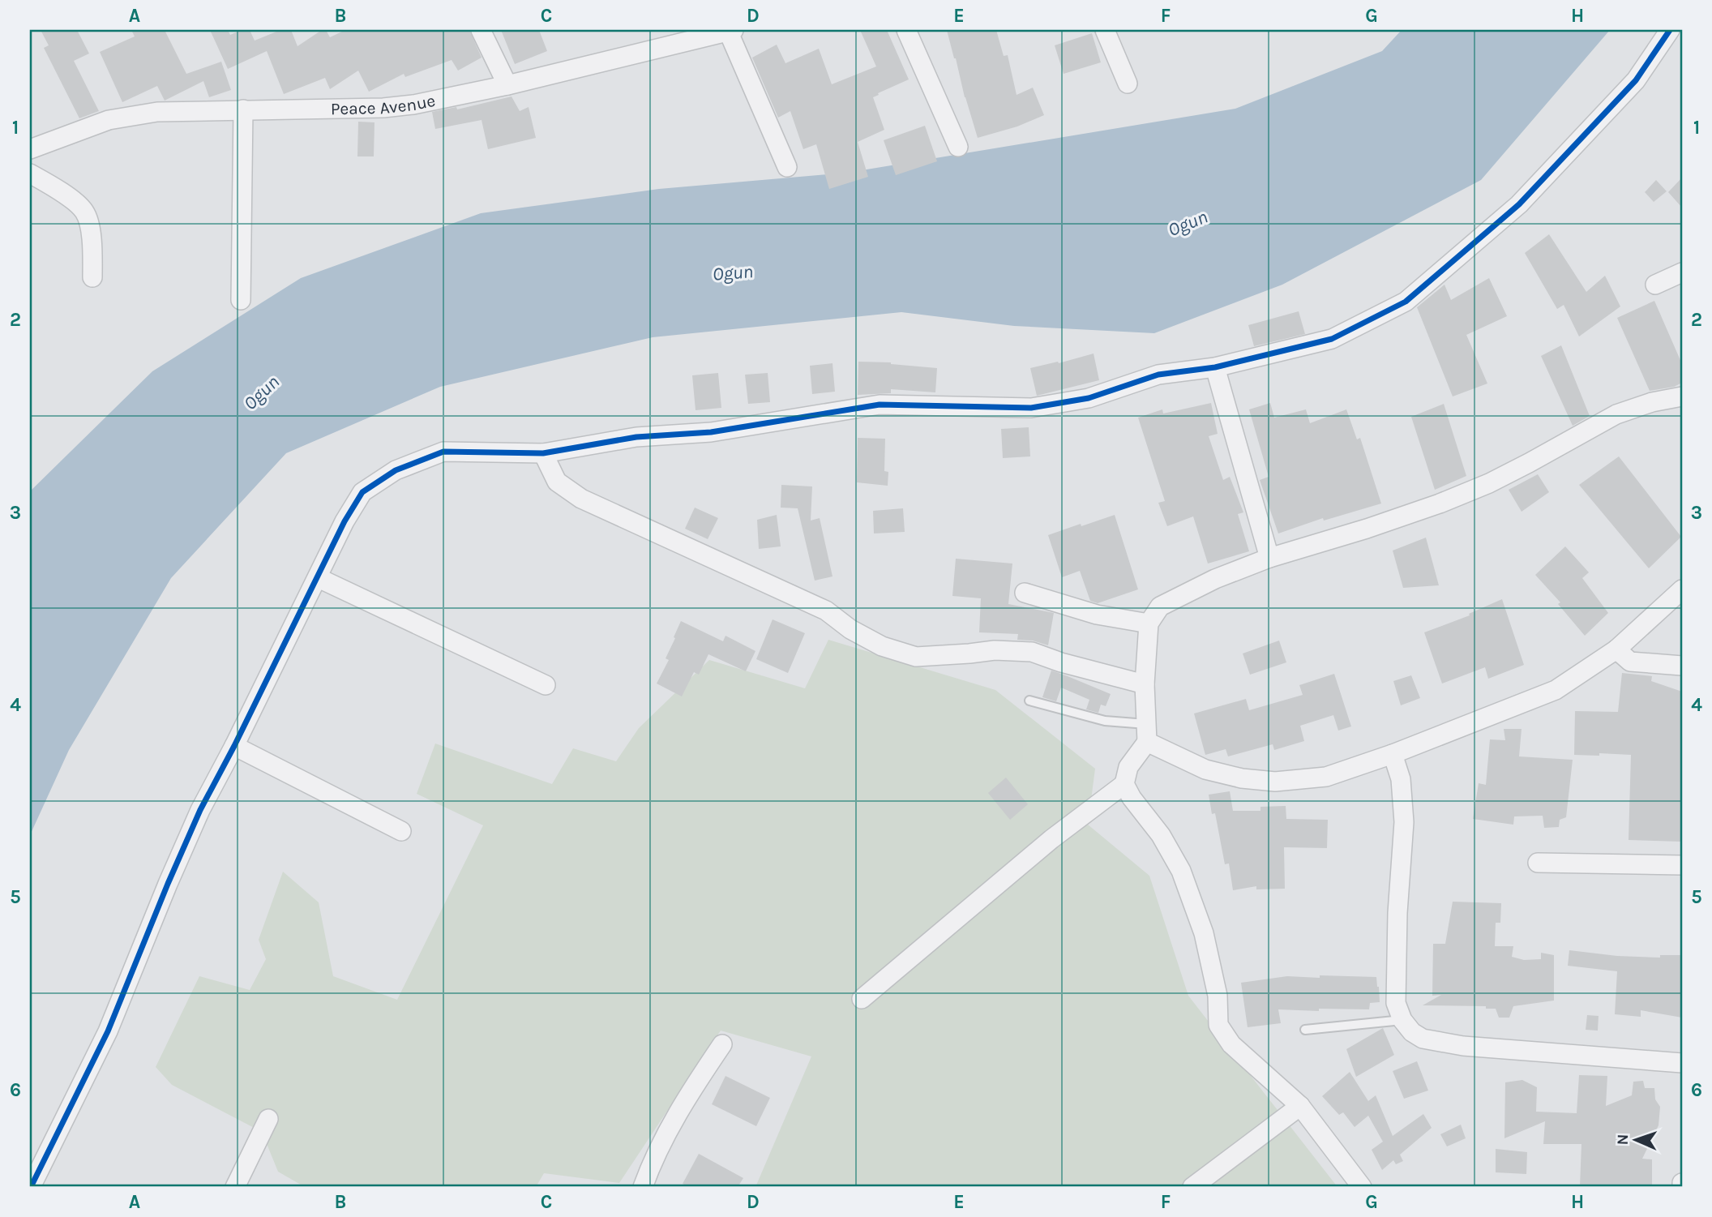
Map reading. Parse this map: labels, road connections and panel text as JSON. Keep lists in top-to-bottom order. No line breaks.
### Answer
{"streets":{"street":["Peace Avenue"]},"water":["Ogun"],"north":"left","grid":{"columns":["A","B","C","D","E","F","G","H"],"rows":["1","2","3","4","5","6"]}}
